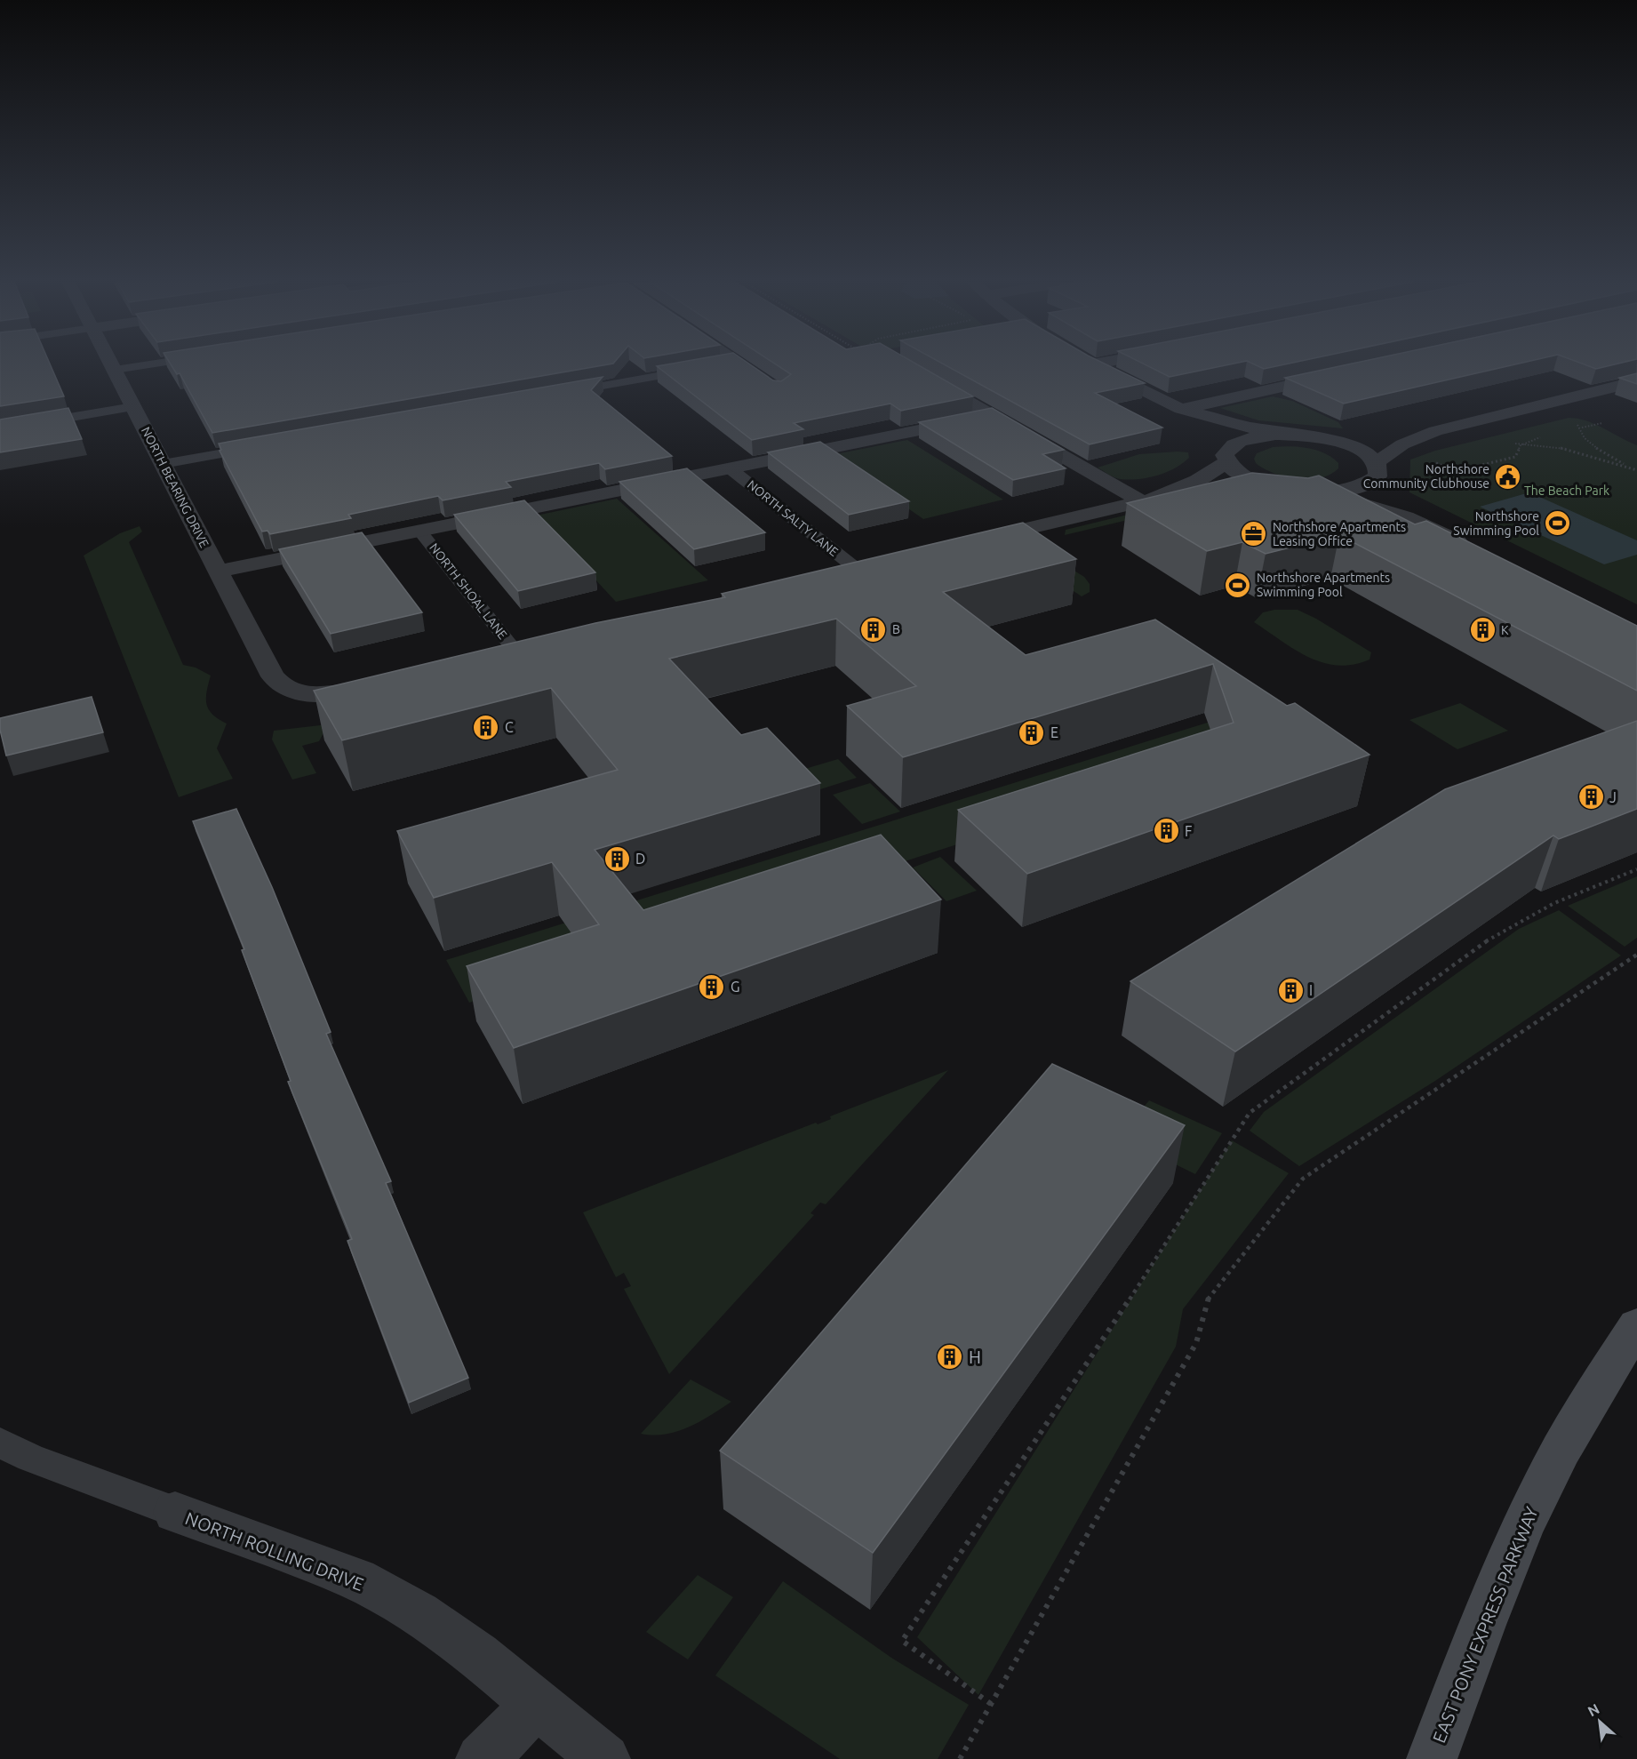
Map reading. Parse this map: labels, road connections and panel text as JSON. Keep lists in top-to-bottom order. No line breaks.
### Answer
{"streets":{"main road":["EAST PONY EXPRESS PARKWAY"],"street":["NORTH BEARING DRIVE","NORTH ROLLING DRIVE"],"lane":["NORTH SALTY LANE","NORTH SHOAL LANE"]},"parks":["The Beach Park"],"places":{"public building":["Northshore Community Clubhouse"],"sports":["Northshore Swimming Pool","Northshore Apartments Swimming Pool"],"office":["Northshore Apartments Leasing Office"],"building":["B","K","C","E","J","F","D","G","I","H"]},"north":"top left"}
